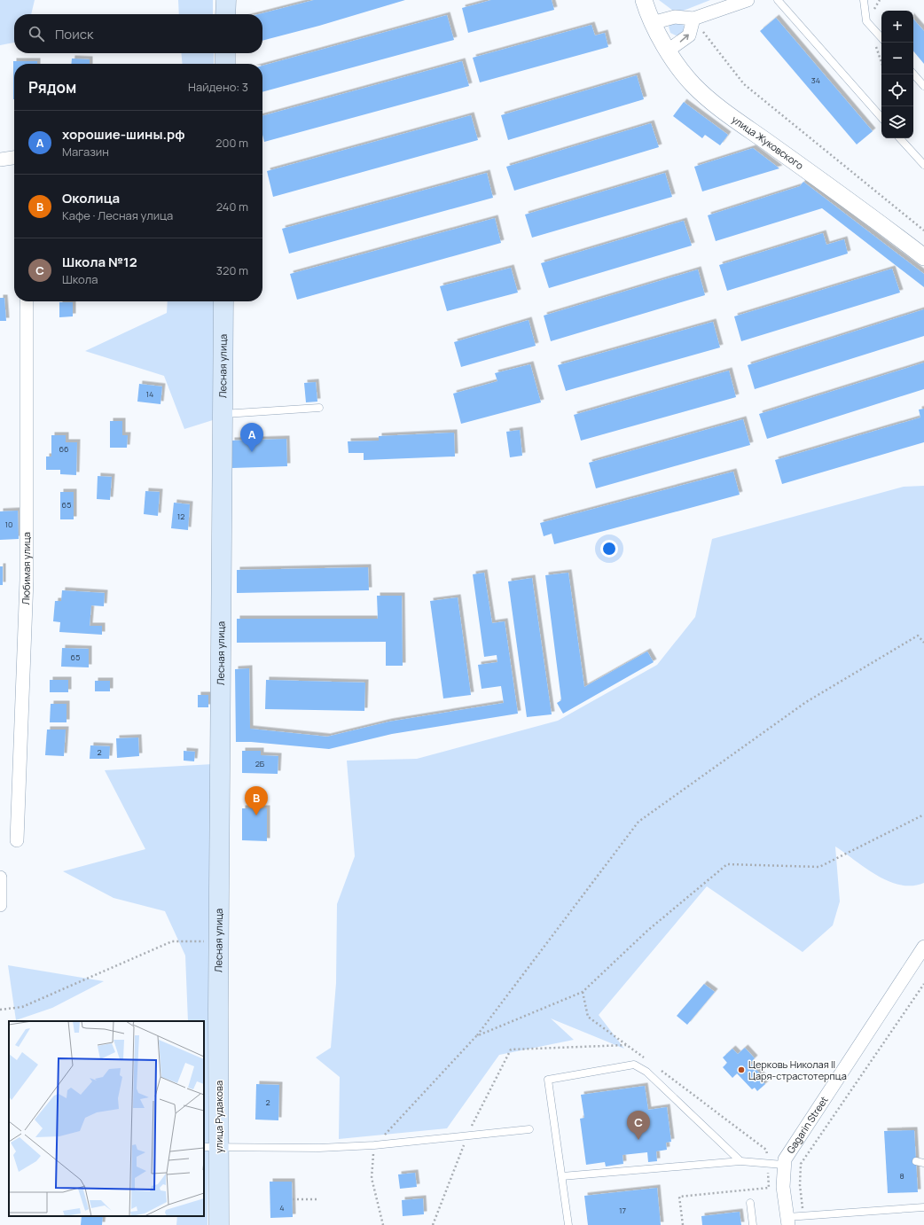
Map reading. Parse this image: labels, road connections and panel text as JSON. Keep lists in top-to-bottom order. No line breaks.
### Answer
{"streets":{"main road":["Лесная улица","улица Рудакова"],"street":["улица Жуковского","Любимая улица","Gagarin Street"]},"crossings":[["Лесная улица","улица Рудакова"]],"places":["Церковь Николая II Царя-страстотерпца"],"house_numbers":["34","14","66","65","12","10","65","2","2Б","2","8","4","17"],"page":{"map_buttons":["+","−"],"search":"Поиск","heading":["Рядом","Найдено: 3"],"list":[{"mark":"A","name":"хорошие-шины.рф","note":"Магазин","value":"200 m"},{"mark":"B","name":"Околица","note":"Кафе · Лесная улица","value":"240 m"},{"mark":"C","name":"Школа №12","note":"Школа","value":"320 m"}],"pins":["A","B","C"]}}
